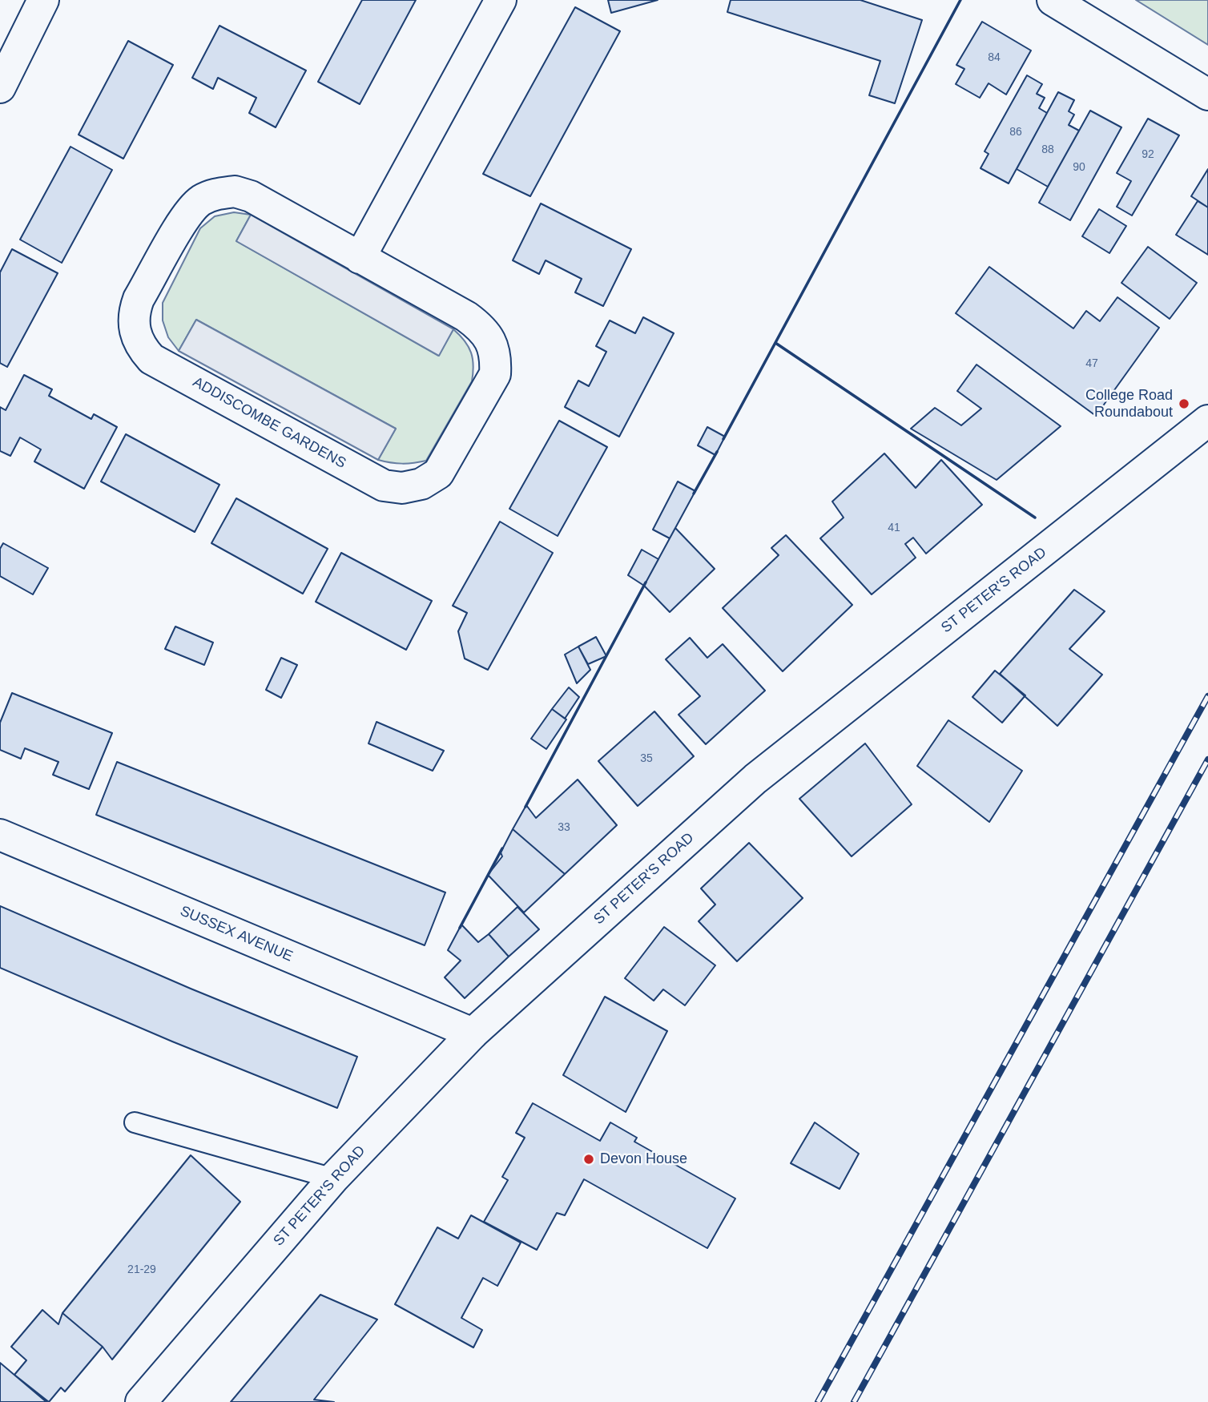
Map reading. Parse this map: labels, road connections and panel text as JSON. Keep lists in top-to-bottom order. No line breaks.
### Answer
{"streets":{"street":["ADDISCOMBE GARDENS","ST PETER'S ROAD","SUSSEX AVENUE"]},"crossings":[["ST PETER'S ROAD","SUSSEX AVENUE"]],"places":["College Road Roundabout","Devon House"],"house_numbers":["84","86","88","92","90","47","41","35","33","21-29"]}
